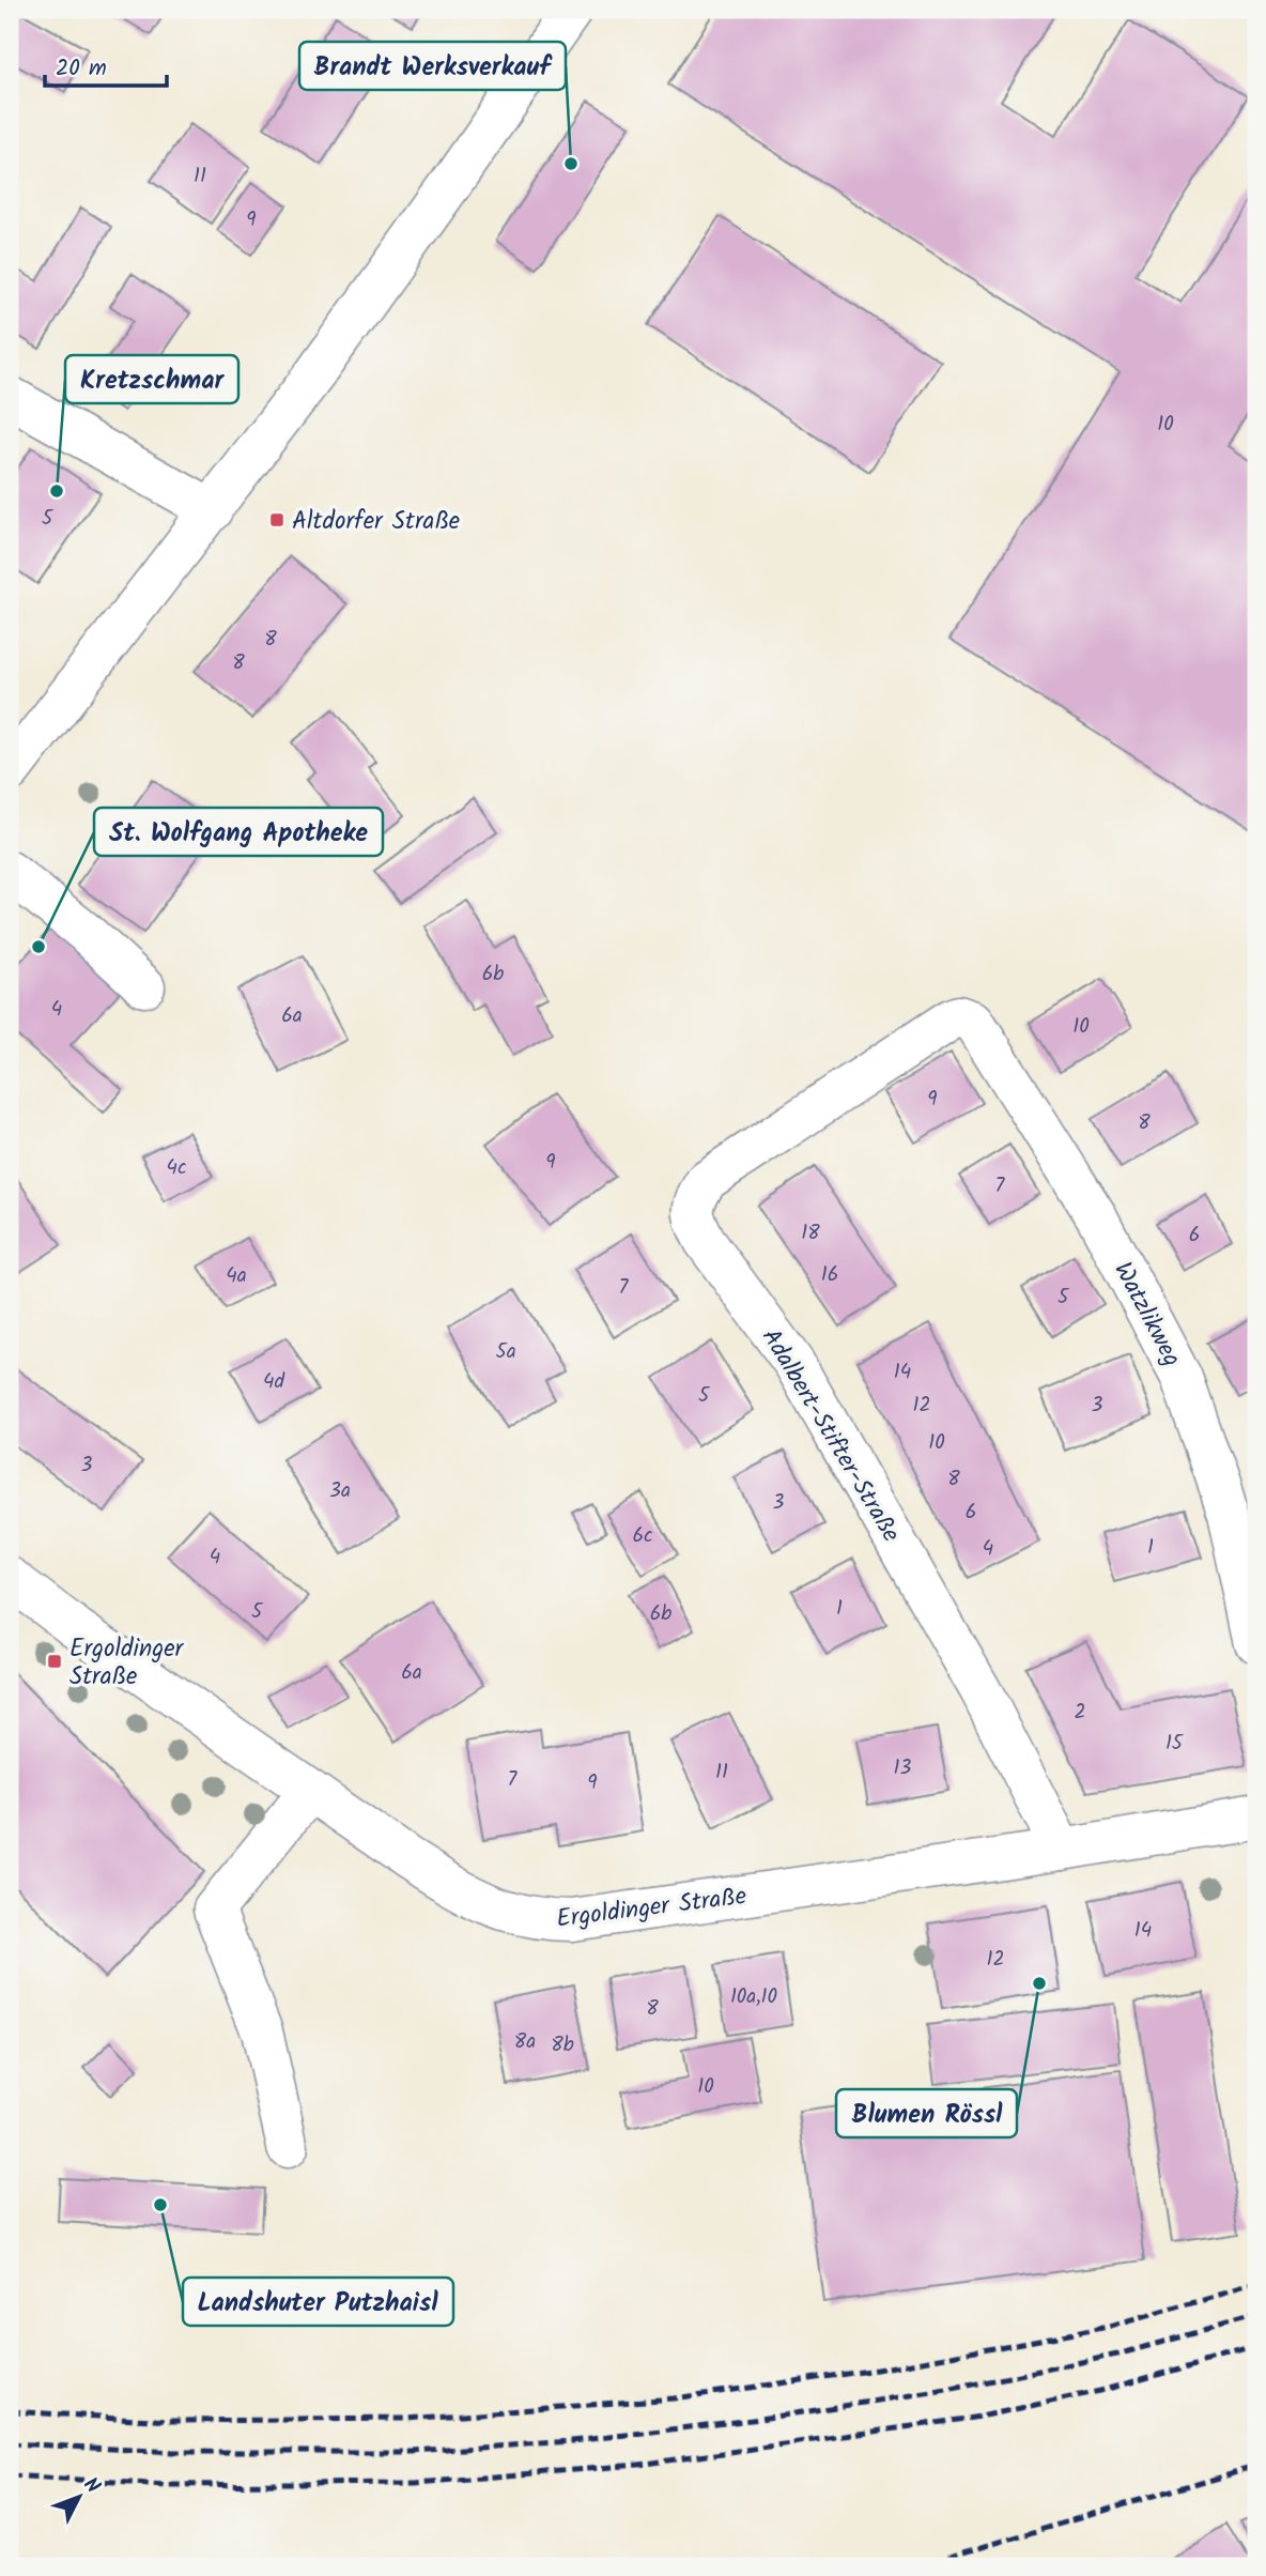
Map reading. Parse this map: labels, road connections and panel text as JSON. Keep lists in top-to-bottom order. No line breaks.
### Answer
{"streets":{"main road":["Watzlikweg","Adalbert-Stifter-Straße","Ergoldinger Straße"]},"crossings":[["Watzlikweg","Adalbert-Stifter-Straße"],["Adalbert-Stifter-Straße","Ergoldinger Straße"]],"places":{"other":["Brandt Werksverkauf","Kretzschmar","St. Wolfgang Apotheke","Blumen Rössl","Landshuter Putzhaisl"],"transit":["Altdorfer Straße","Ergoldinger Straße"]},"house_numbers":["11","9","10","5","8","8","6b","4","6a","10","9","8","9","4c","7","18","6","16","4a","7","5","5a","14","4d","5","12","3","10","3","8","3a","3","6","6c","1","4","4","1","5","6b","6a","2","15","13","11","7","9","14","12","10a,10","8","8a","8b","10"],"scale_bar":"20 m","north":"top right"}
